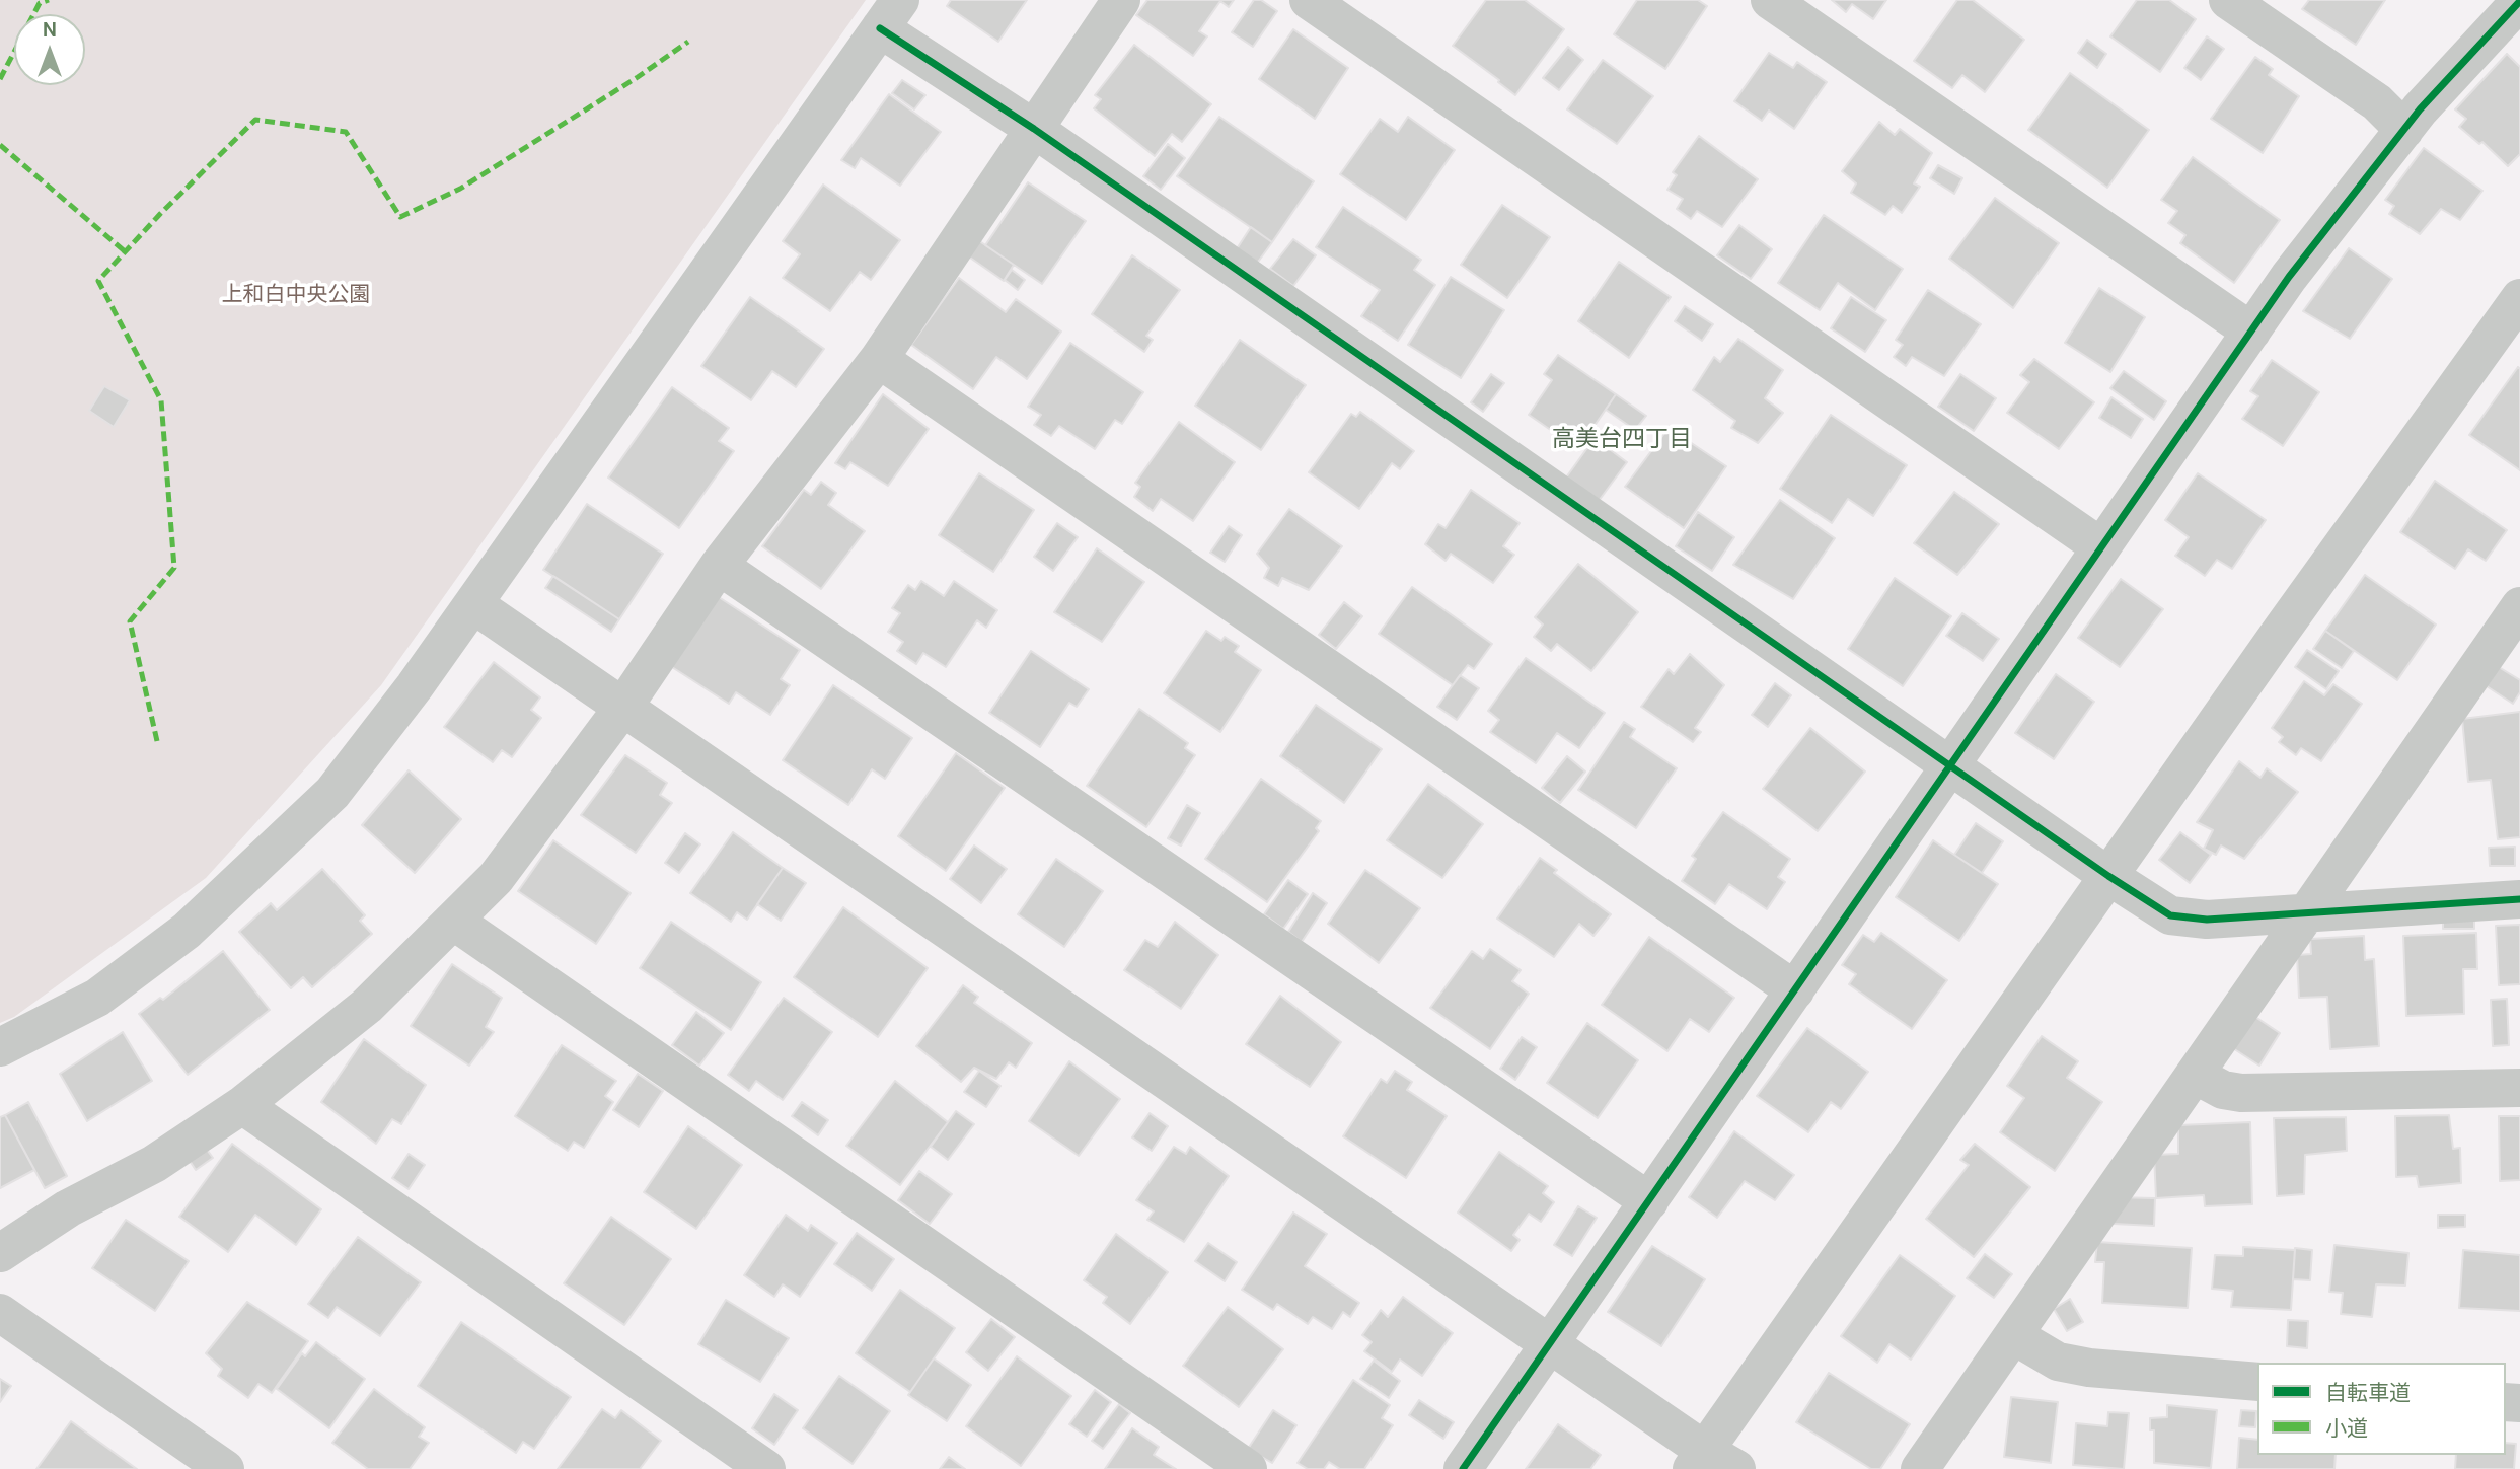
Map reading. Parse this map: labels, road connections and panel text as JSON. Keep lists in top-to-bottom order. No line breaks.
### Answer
{"districts":["高美台四丁目"],"parks":["上和白中央公園"],"legend":["自転車道","小道"],"north":"top"}
